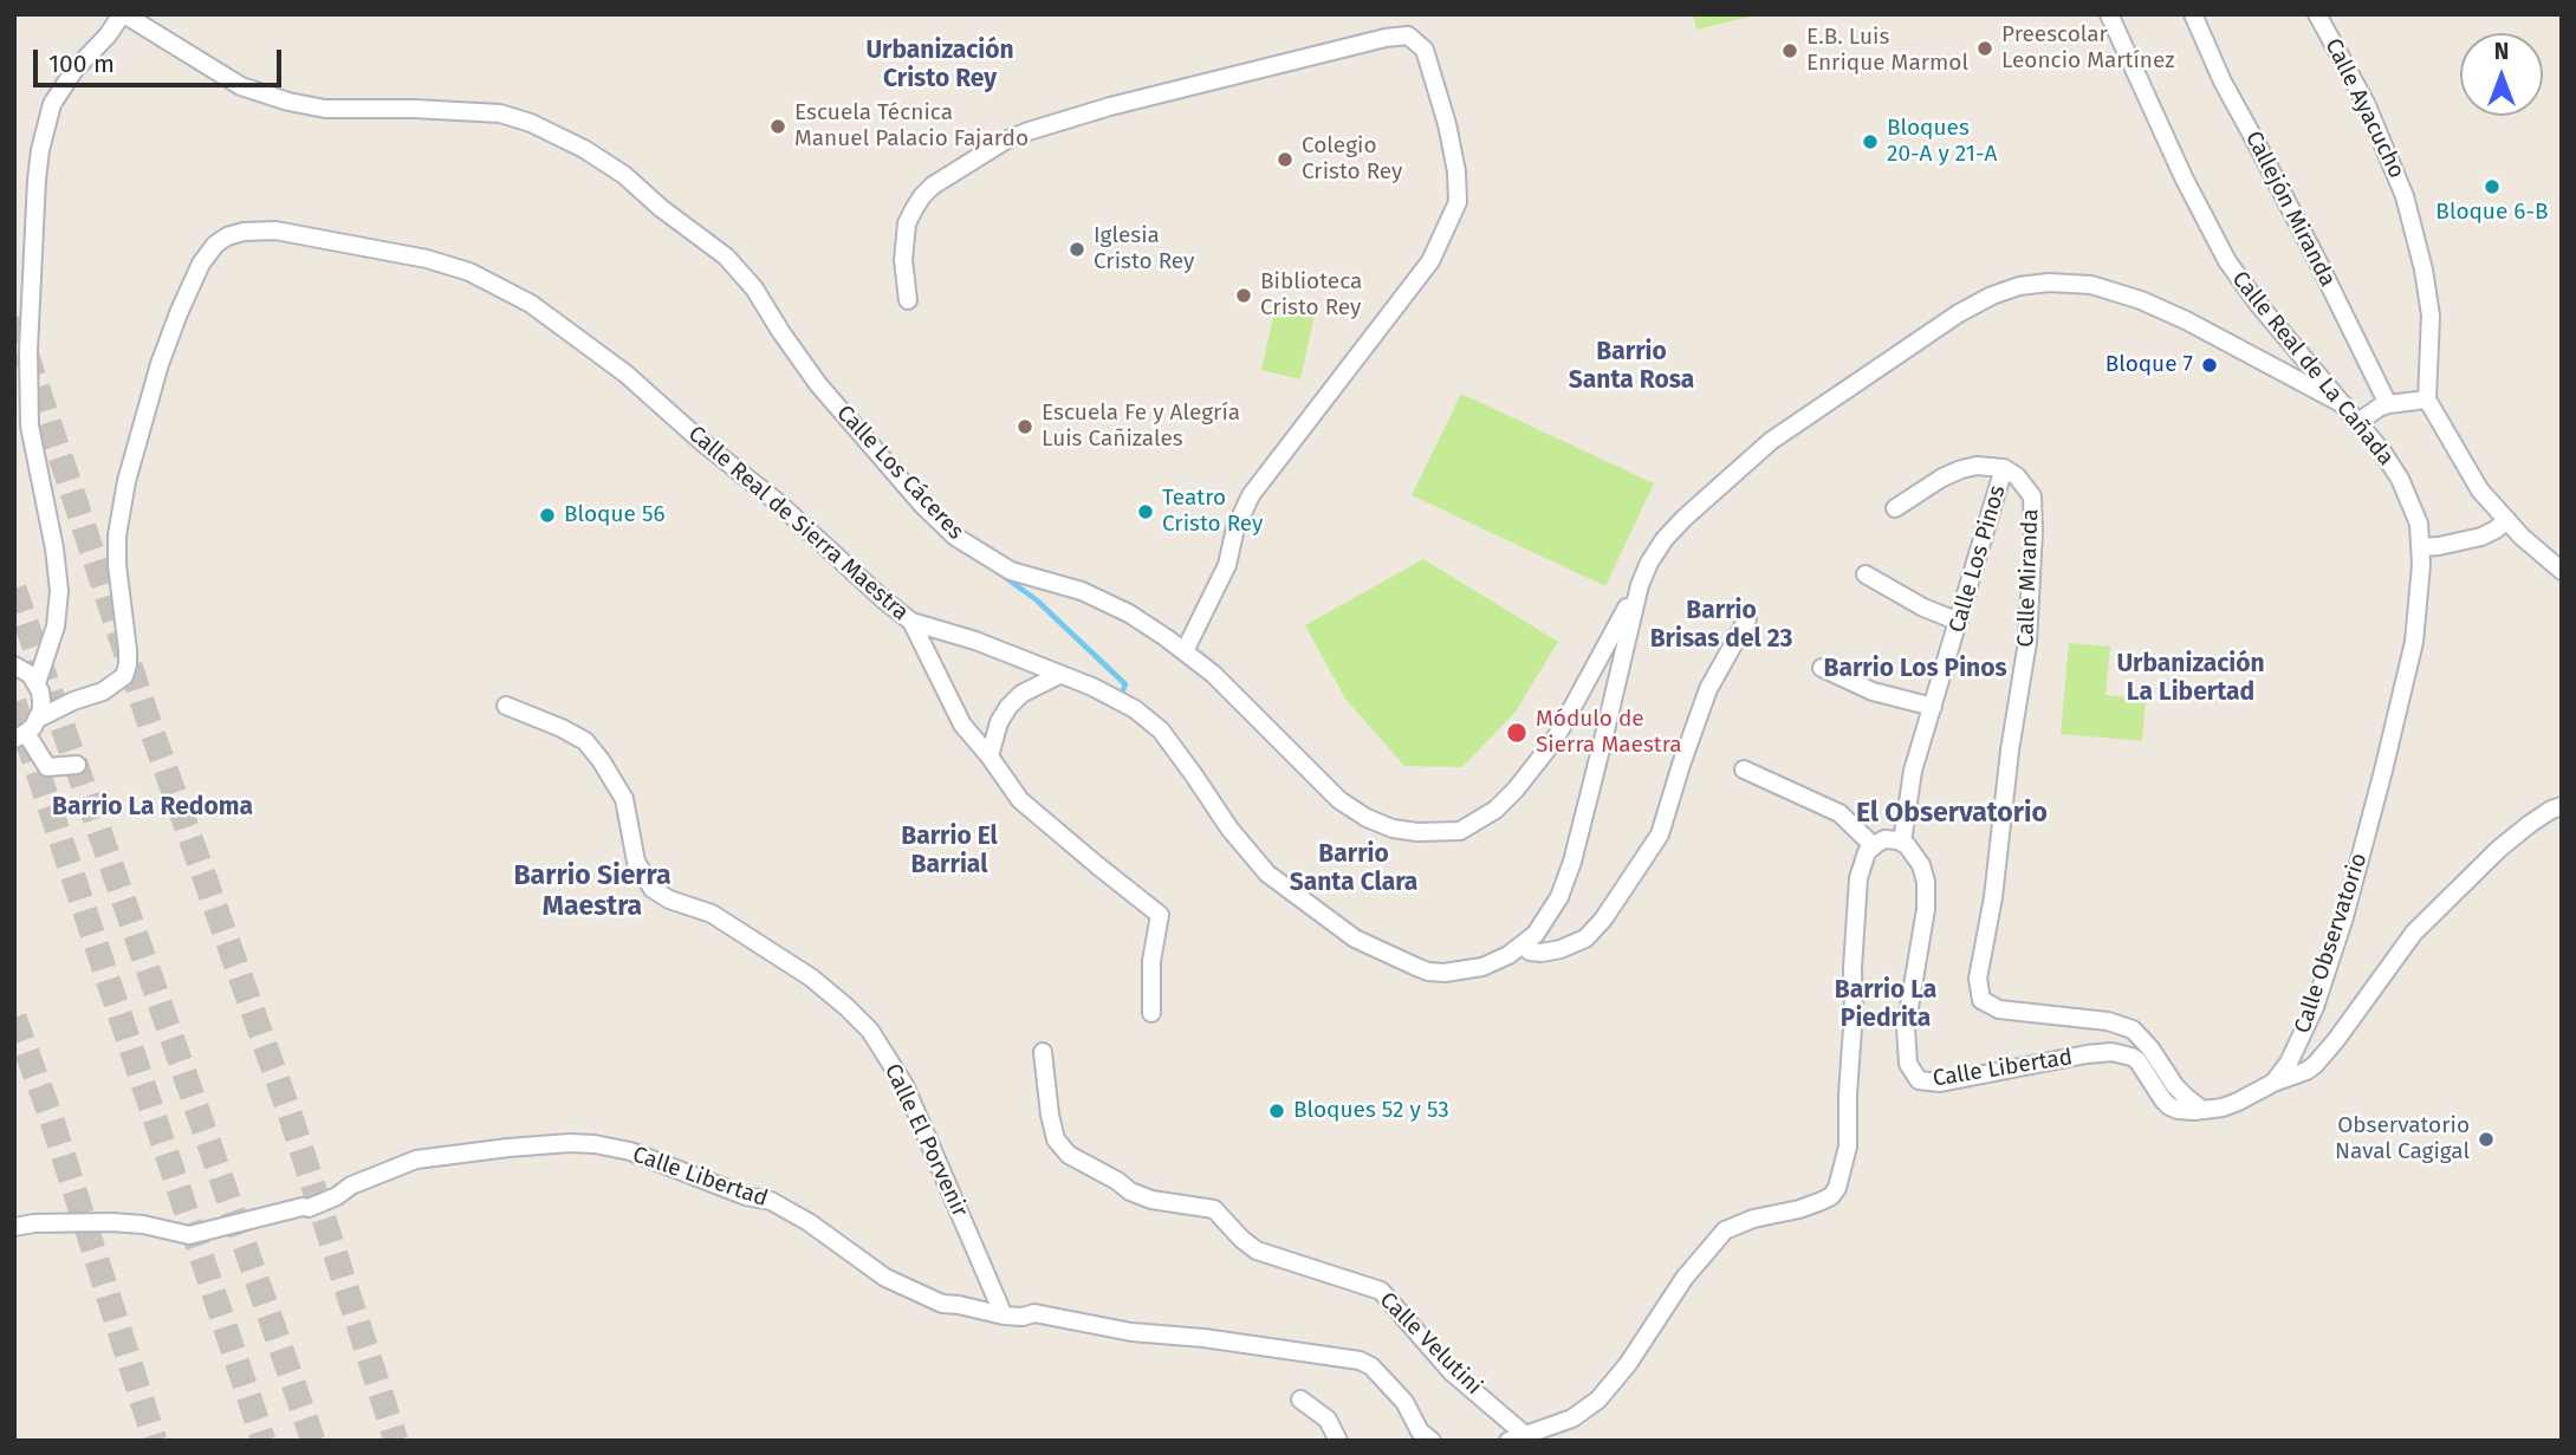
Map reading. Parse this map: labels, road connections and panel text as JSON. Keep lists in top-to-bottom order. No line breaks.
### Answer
{"streets":{"street":["Calle Ayacucho","Callejón Miranda","Calle Real de La Cañada","Calle Los Cáceres","Calle Real de Sierra Maestra","Calle Los Pinos","Calle Miranda","Calle Observatorio","Calle Libertad","Calle El Porvenir","Calle Velutini"]},"crossings":[["Calle Real de La Cañada","Calle Real de Sierra Maestra"],["Calle Real de La Cañada","Calle Observatorio"],["Calle Los Cáceres","Calle Real de Sierra Maestra"],["Calle Los Pinos","Calle Miranda"],["Calle Los Pinos","Calle Libertad"],["Calle Miranda","Calle Libertad"],["Calle Observatorio","Calle Libertad"],["Calle Libertad","Calle El Porvenir"]],"districts":["Urbanización Cristo Rey","Barrio Santa Rosa","Barrio Brisas del 23","Urbanización La Libertad","Barrio Los Pinos","Barrio La Redoma","El Observatorio","Barrio El Barrial","Barrio Santa Clara","Barrio Sierra Maestra","Barrio La Piedrita"],"places":["Preescolar Leoncio Martínez","E.B. Luis Enrique Marmol","Escuela Técnica Manuel Palacio Fajardo","Bloques 20-A y 21-A","Colegio Cristo Rey","Bloque 6-B","Iglesia Cristo Rey","Biblioteca Cristo Rey","Bloque 7","Escuela Fe y Alegría Luis Cañizales","Teatro Cristo Rey","Bloque 56","Módulo de Sierra Maestra","Bloques 52 y 53","Observatorio Naval Cagigal"],"scale_bar":"100 m","north":"top"}
